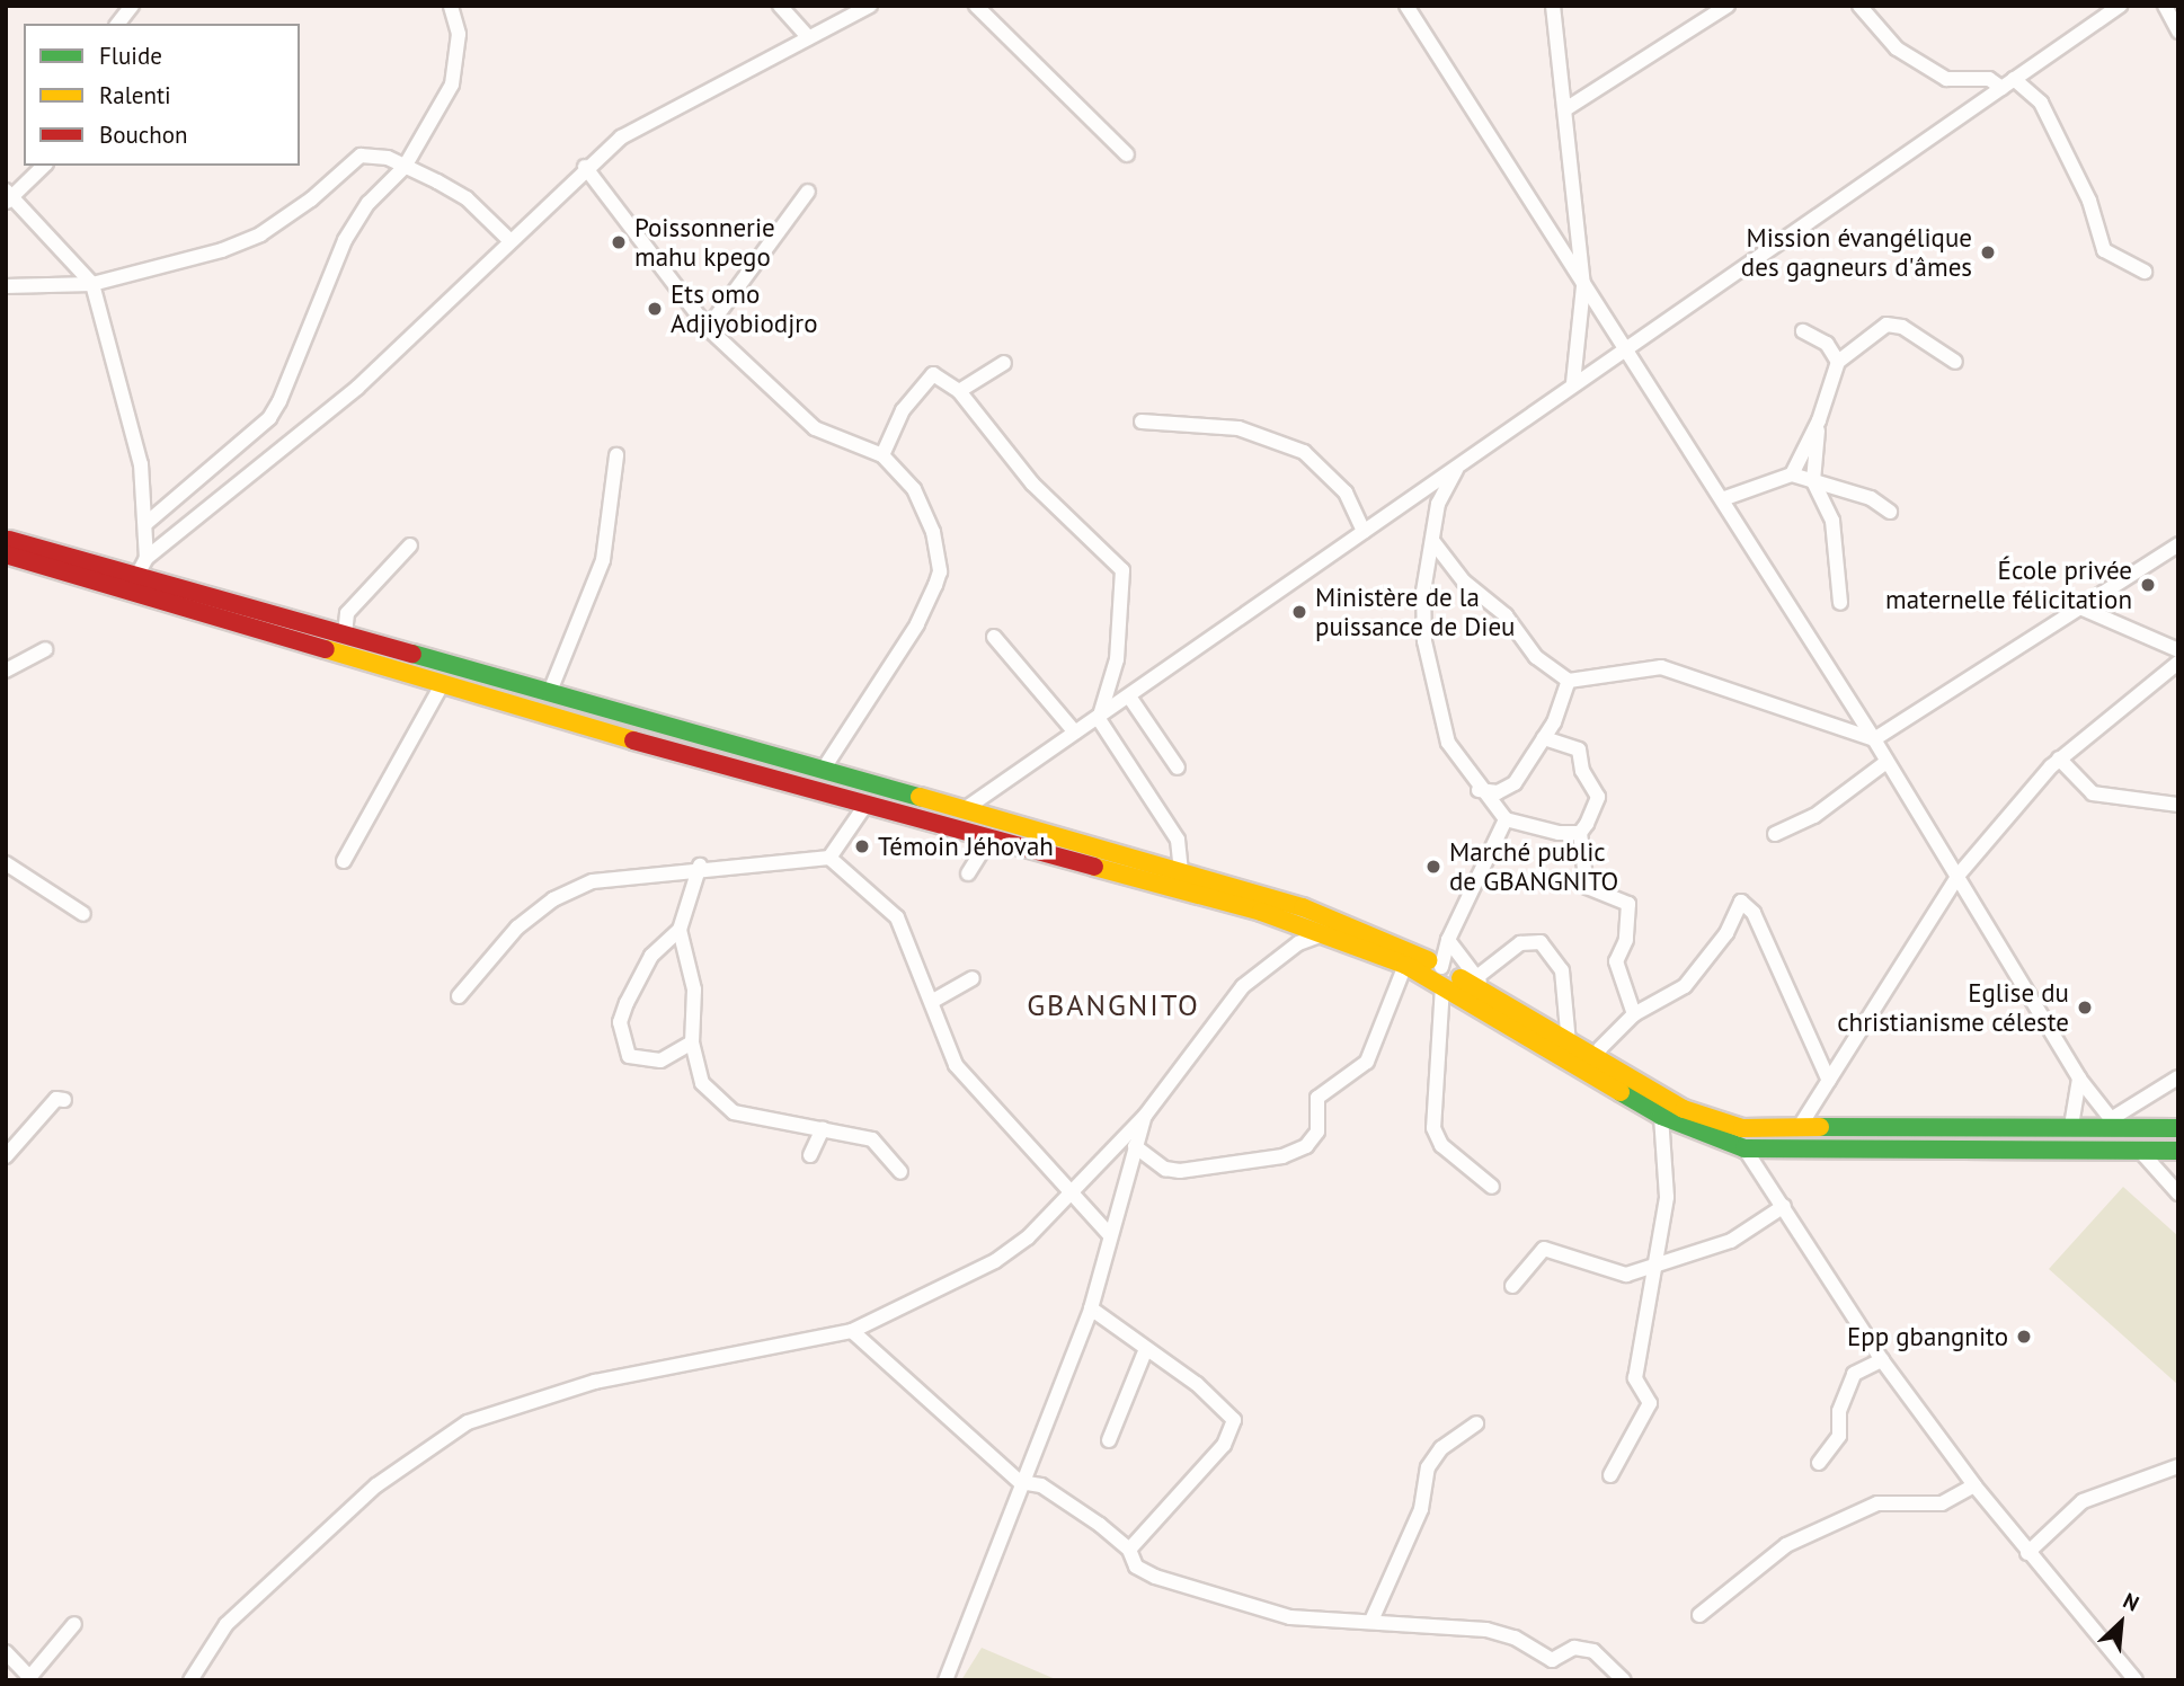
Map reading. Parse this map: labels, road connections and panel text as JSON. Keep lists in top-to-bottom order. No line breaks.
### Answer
{"districts":["GBANGNITO"],"places":["Poissonnerie mahu kpego","Mission évangélique des gagneurs d'âmes","Ets omo Adjiyobiodjro","École privée maternelle félicitation","Ministère de la puissance de Dieu","Témoin Jéhovah","Marché public de GBANGNITO","Eglise du christianisme céleste","Epp gbangnito"],"legend":["Fluide","Ralenti","Bouchon"],"north":"top right"}
